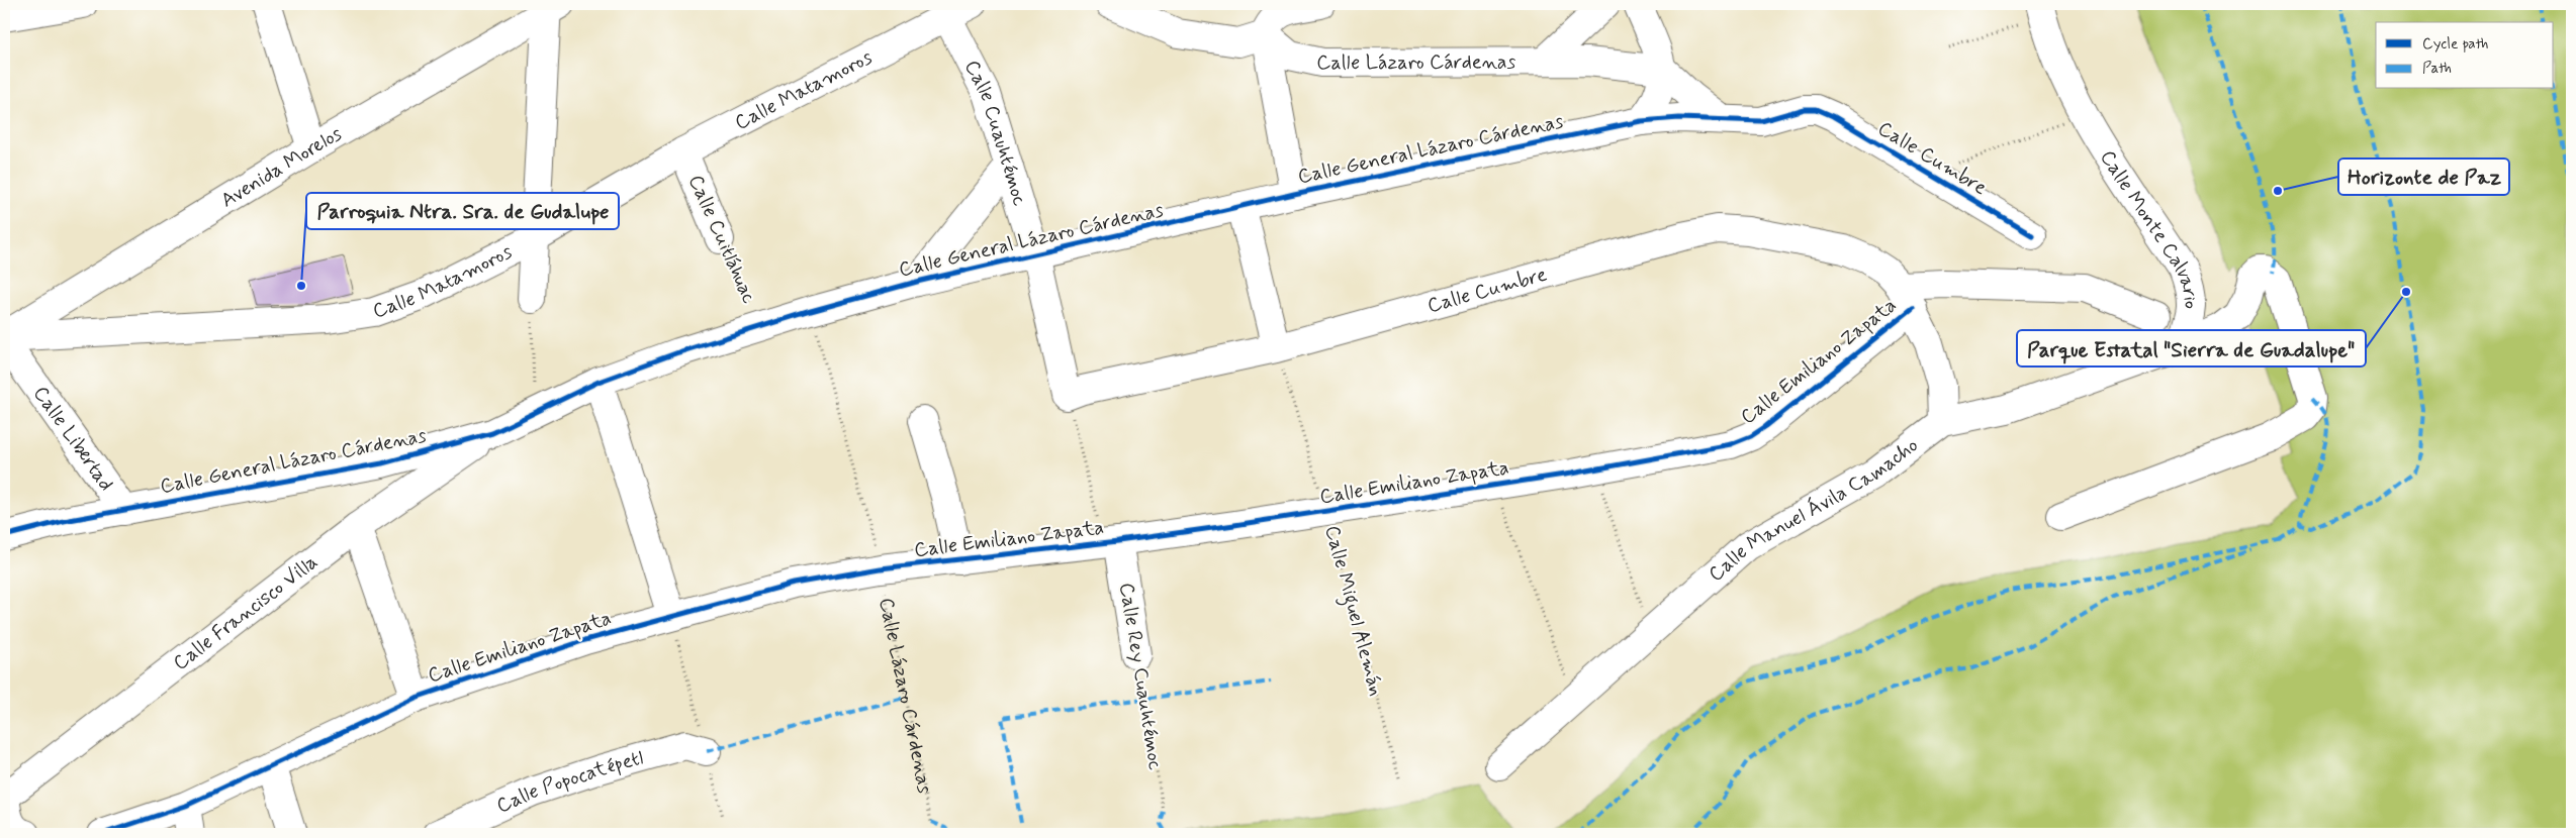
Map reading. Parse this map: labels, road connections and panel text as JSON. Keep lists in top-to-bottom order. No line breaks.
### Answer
{"streets":{"street":["Calle Lázaro Cárdenas","Calle Matamoros","Calle Cuauhtémoc","Calle General Lázaro Cárdenas","Calle Cumbre","Avenida Morelos","Calle Monte Calvario","Calle Cuitláhuac","Calle Emiliano Zapata","Calle Libertad","Calle Manuel Ávila Camacho","Calle Francisco Villa","Calle Rey Cuauhtémoc","Calle Popocatépetl"],"path":["Calle Miguel Alemán"]},"crossings":[["Calle Lázaro Cárdenas","Calle General Lázaro Cárdenas"],["Calle Lázaro Cárdenas","Calle Emiliano Zapata"],["Calle Matamoros","Calle Cuauhtémoc"],["Calle Matamoros","Avenida Morelos"],["Calle Matamoros","Calle Cuitláhuac"],["Calle Matamoros","Calle Libertad"],["Calle Cuauhtémoc","Calle General Lázaro Cárdenas"],["Calle General Lázaro Cárdenas","Calle Cumbre"],["Calle General Lázaro Cárdenas","Calle Cuitláhuac"],["Calle General Lázaro Cárdenas","Calle Libertad"],["Calle General Lázaro Cárdenas","Calle Francisco Villa"],["Calle Cumbre","Calle Emiliano Zapata"],["Calle Cumbre","Calle Manuel Ávila Camacho"],["Calle Cumbre","Calle Miguel Alemán"],["Avenida Morelos","Calle Libertad"],["Calle Monte Calvario","Calle Manuel Ávila Camacho"],["Calle Emiliano Zapata","Calle Miguel Alemán"],["Calle Emiliano Zapata","Calle Rey Cuauhtémoc"]],"places":["Horizonte de Paz","Parroquia Ntra. Sra. de Gudalupe","Parque Estatal \"Sierra de Guadalupe\""],"legend":["Cycle path","Path"]}
